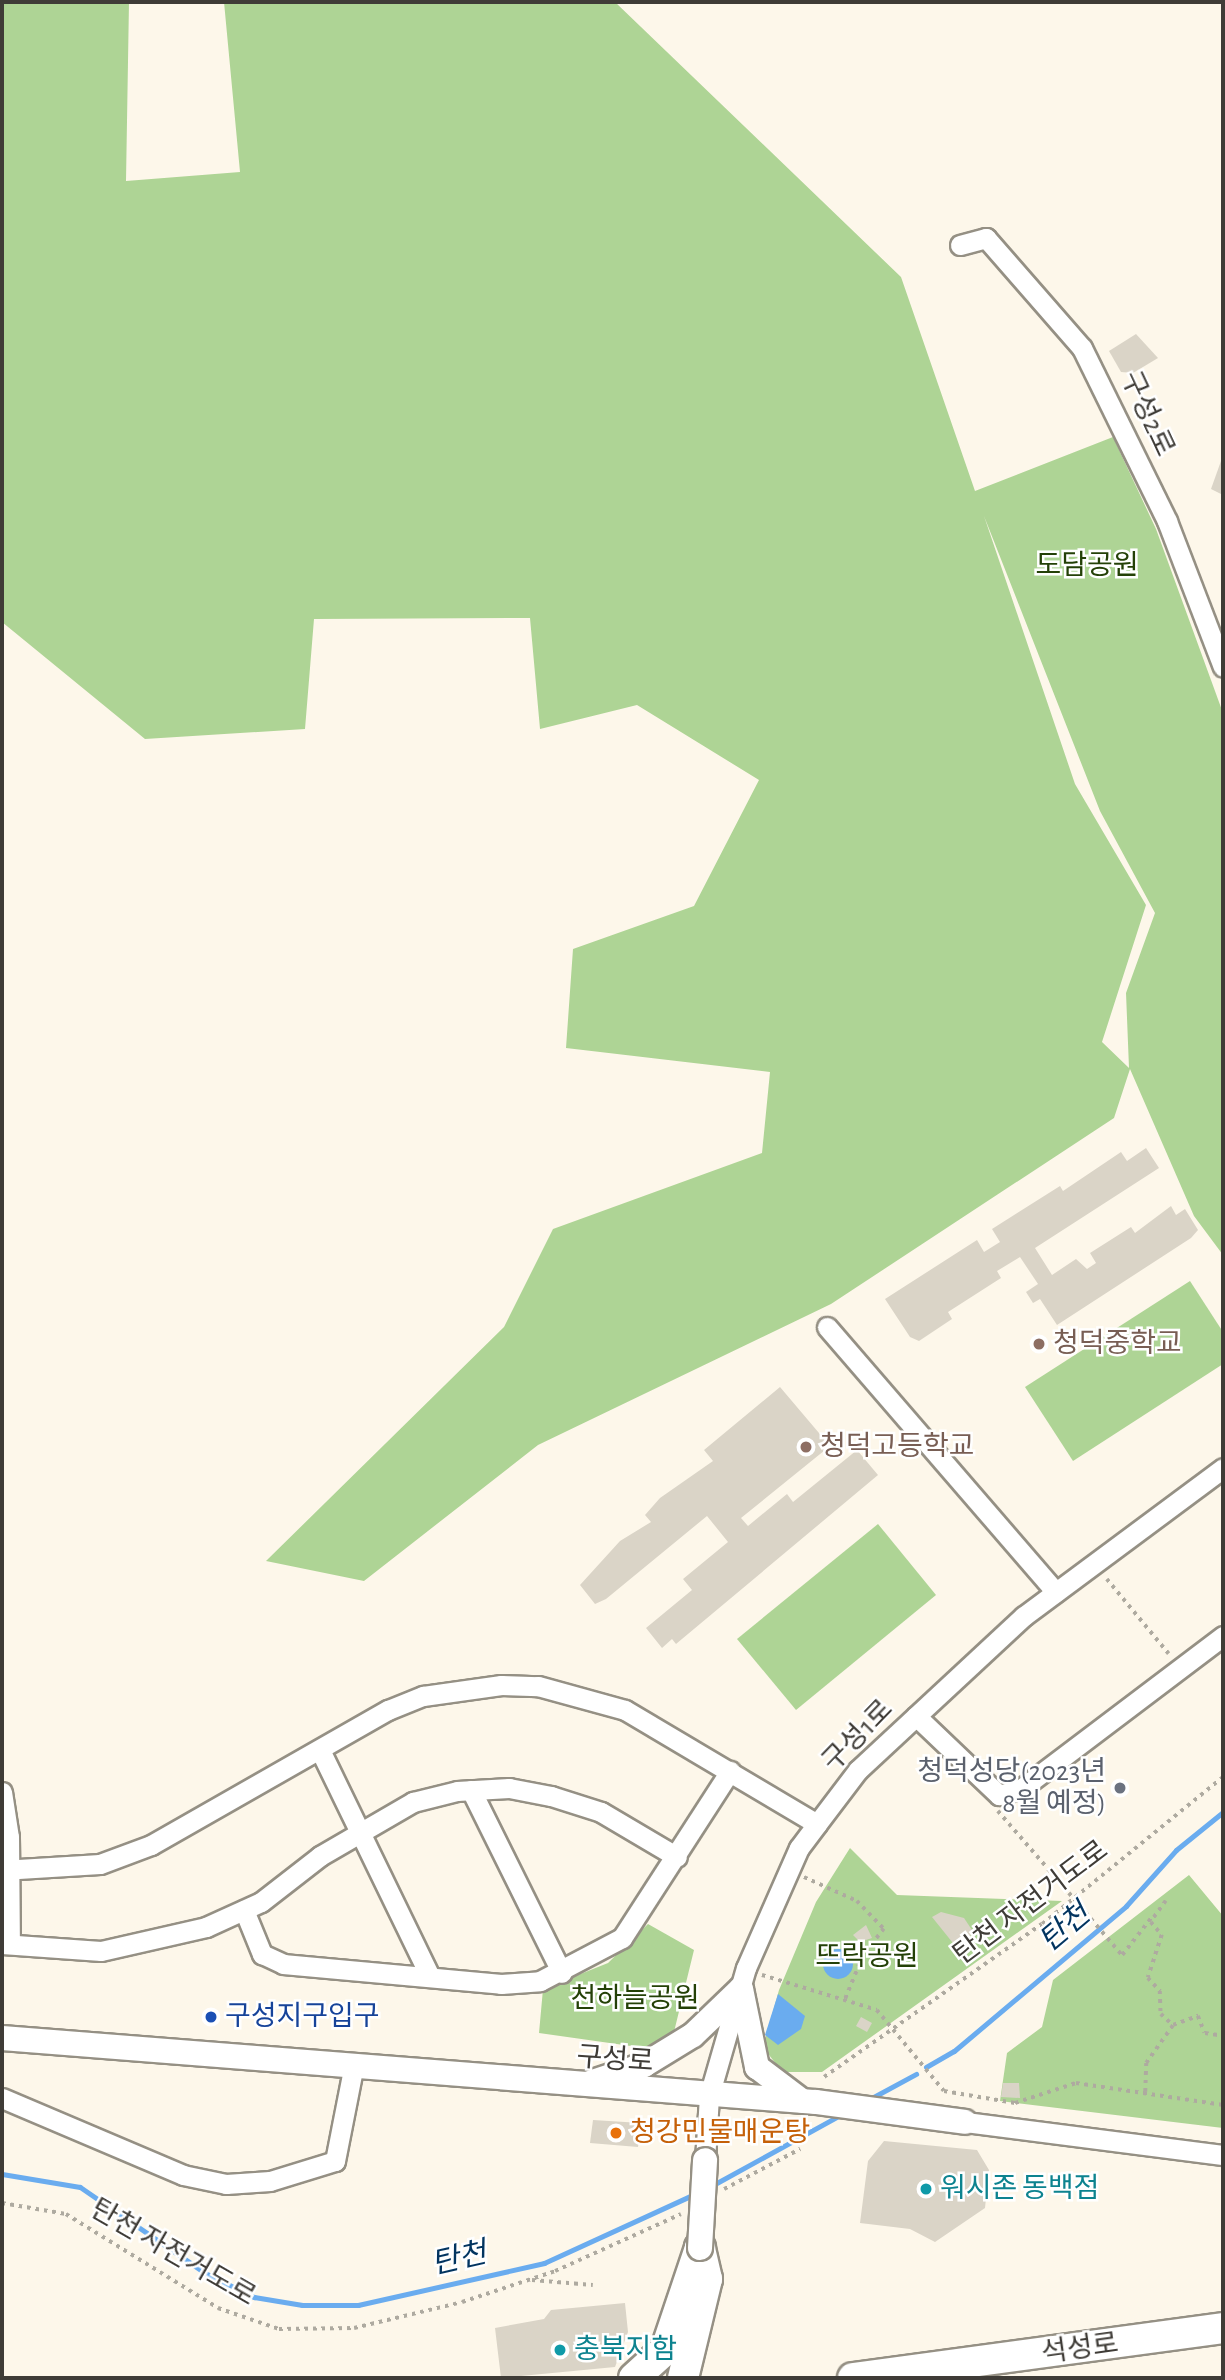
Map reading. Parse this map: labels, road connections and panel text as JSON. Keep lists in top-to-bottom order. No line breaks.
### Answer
{"streets":{"highway":["석성로"],"main road":["구성로"],"street":["구성2로","구성1로"],"path":["탄천 자전거도로"]},"crossings":[["구성1로","구성로"]],"water":["탄천"],"parks":["도담공원","뜨락공원","천하늘공원"],"places":["청덕중학교","청덕고등학교","청덕성당(2023년 8월 예정)","구성지구입구","청강민물매운탕","워시존 동백점","충북지함"]}
